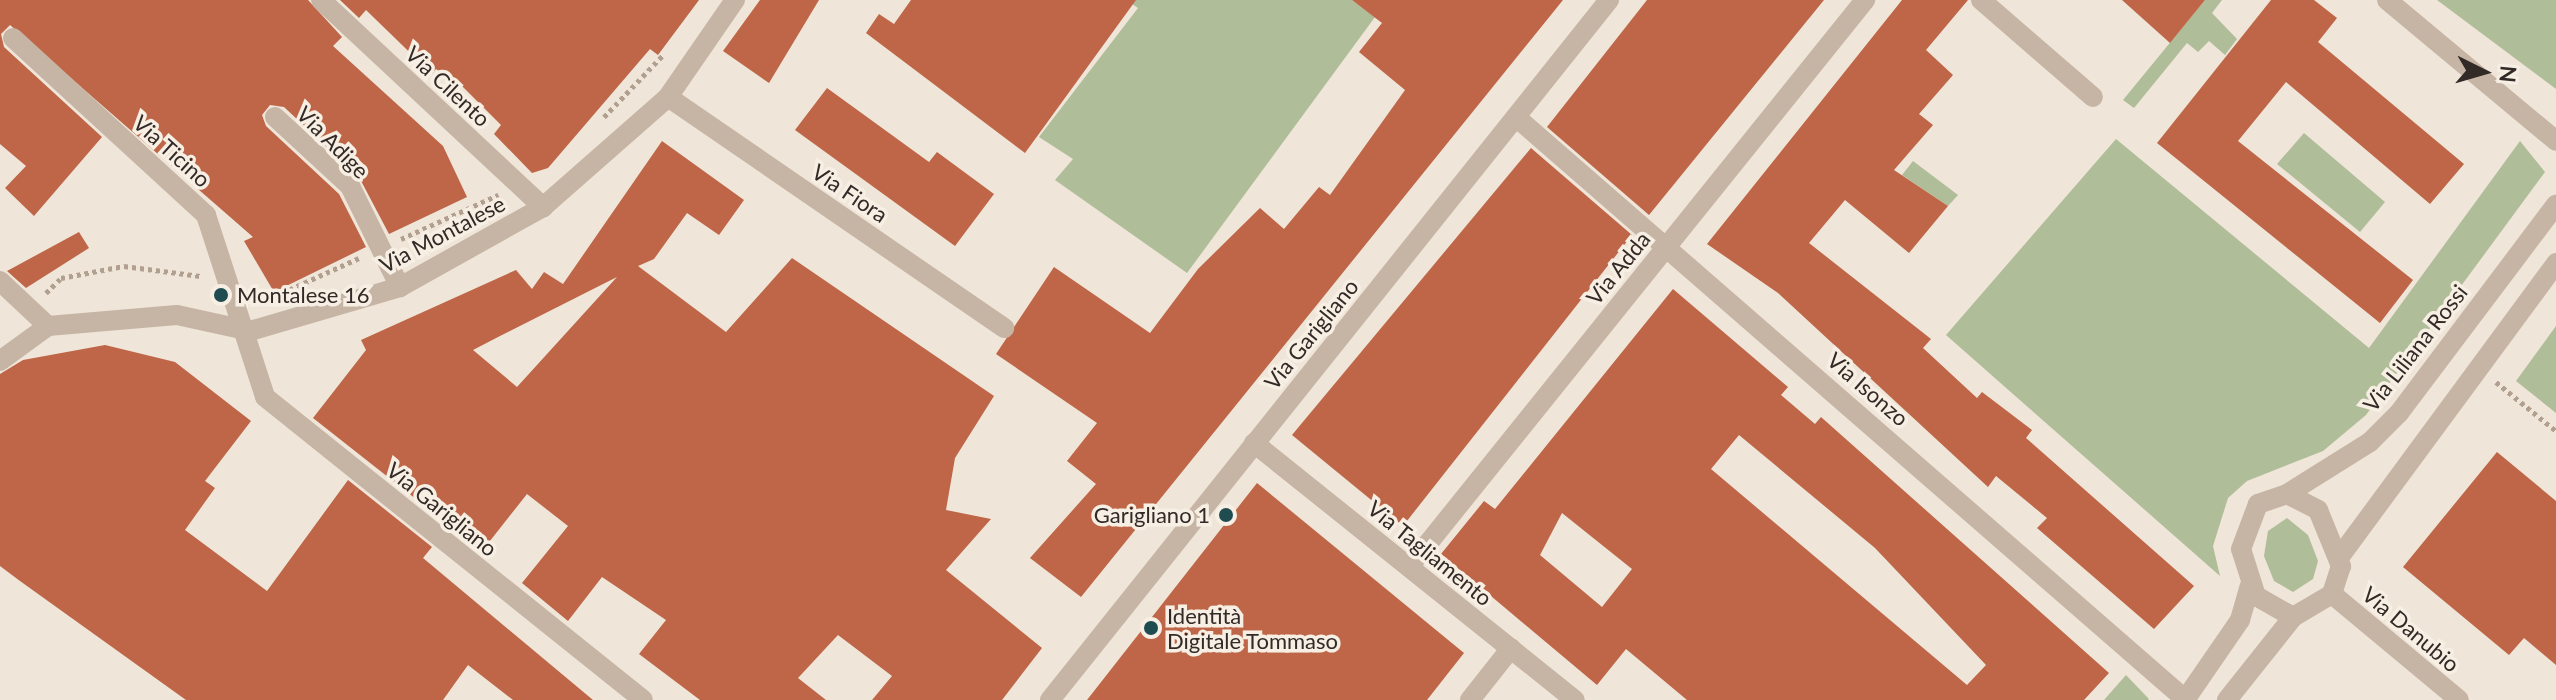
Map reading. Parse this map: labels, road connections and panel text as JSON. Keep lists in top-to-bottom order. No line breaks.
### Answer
{"streets":{"street":["Via Cilento","Via Adige","Via Ticino","Via Fiora","Via Montalese","Via Adda","Via Garigliano","Via Liliana Rossi","Via Isonzo","Via Tagliamento","Via Danubio"]},"crossings":[["Via Cilento","Via Montalese"],["Via Adige","Via Montalese"],["Via Ticino","Via Montalese"],["Via Ticino","Via Garigliano"],["Via Fiora","Via Montalese"],["Via Montalese","Via Garigliano"],["Via Adda","Via Isonzo"],["Via Adda","Via Tagliamento"],["Via Garigliano","Via Isonzo"],["Via Garigliano","Via Tagliamento"],["Via Liliana Rossi","Via Danubio"]],"places":["Montalese 16","Garigliano 1","Identità Digitale Tommaso"],"north":"right"}
